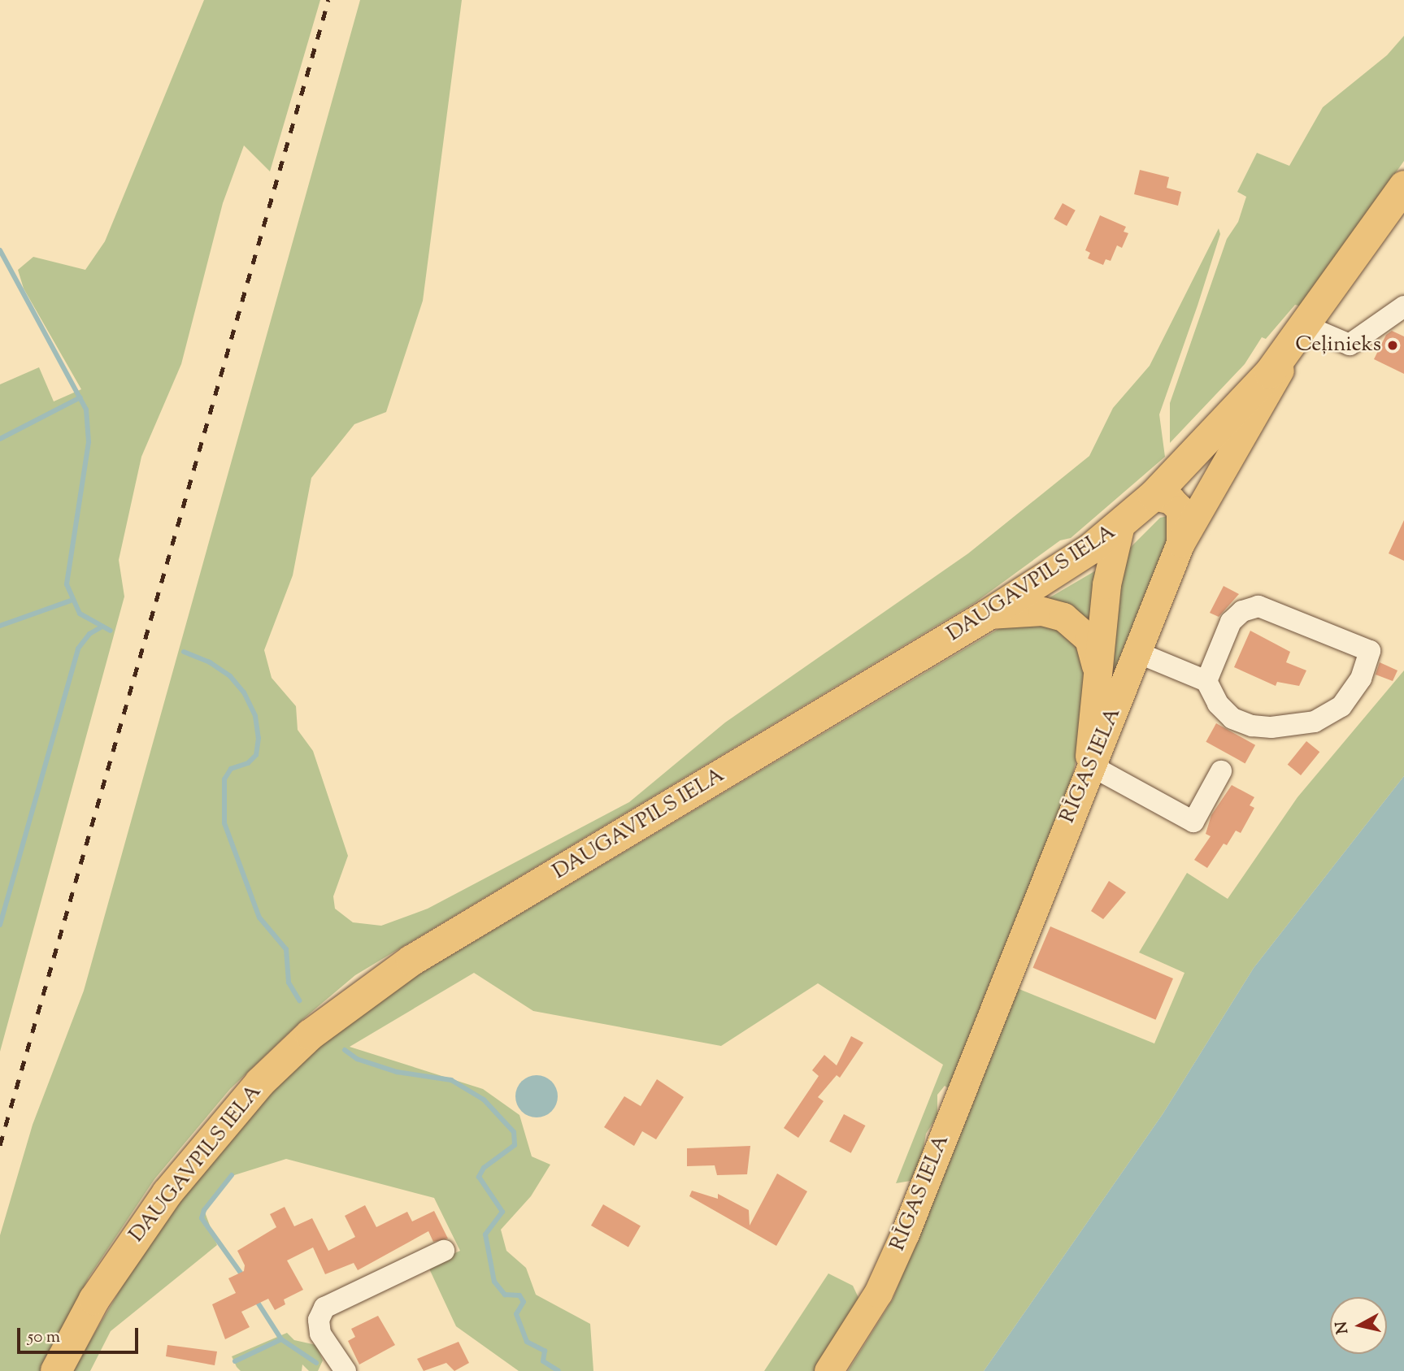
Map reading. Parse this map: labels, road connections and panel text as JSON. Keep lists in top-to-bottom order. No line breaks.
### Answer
{"streets":{"highway":["DAUGAVPILS IELA","RĪGAS IELA"]},"crossings":[["DAUGAVPILS IELA","RĪGAS IELA"]],"places":["Ceļinieks"],"scale_bar":"50 m","north":"left"}
